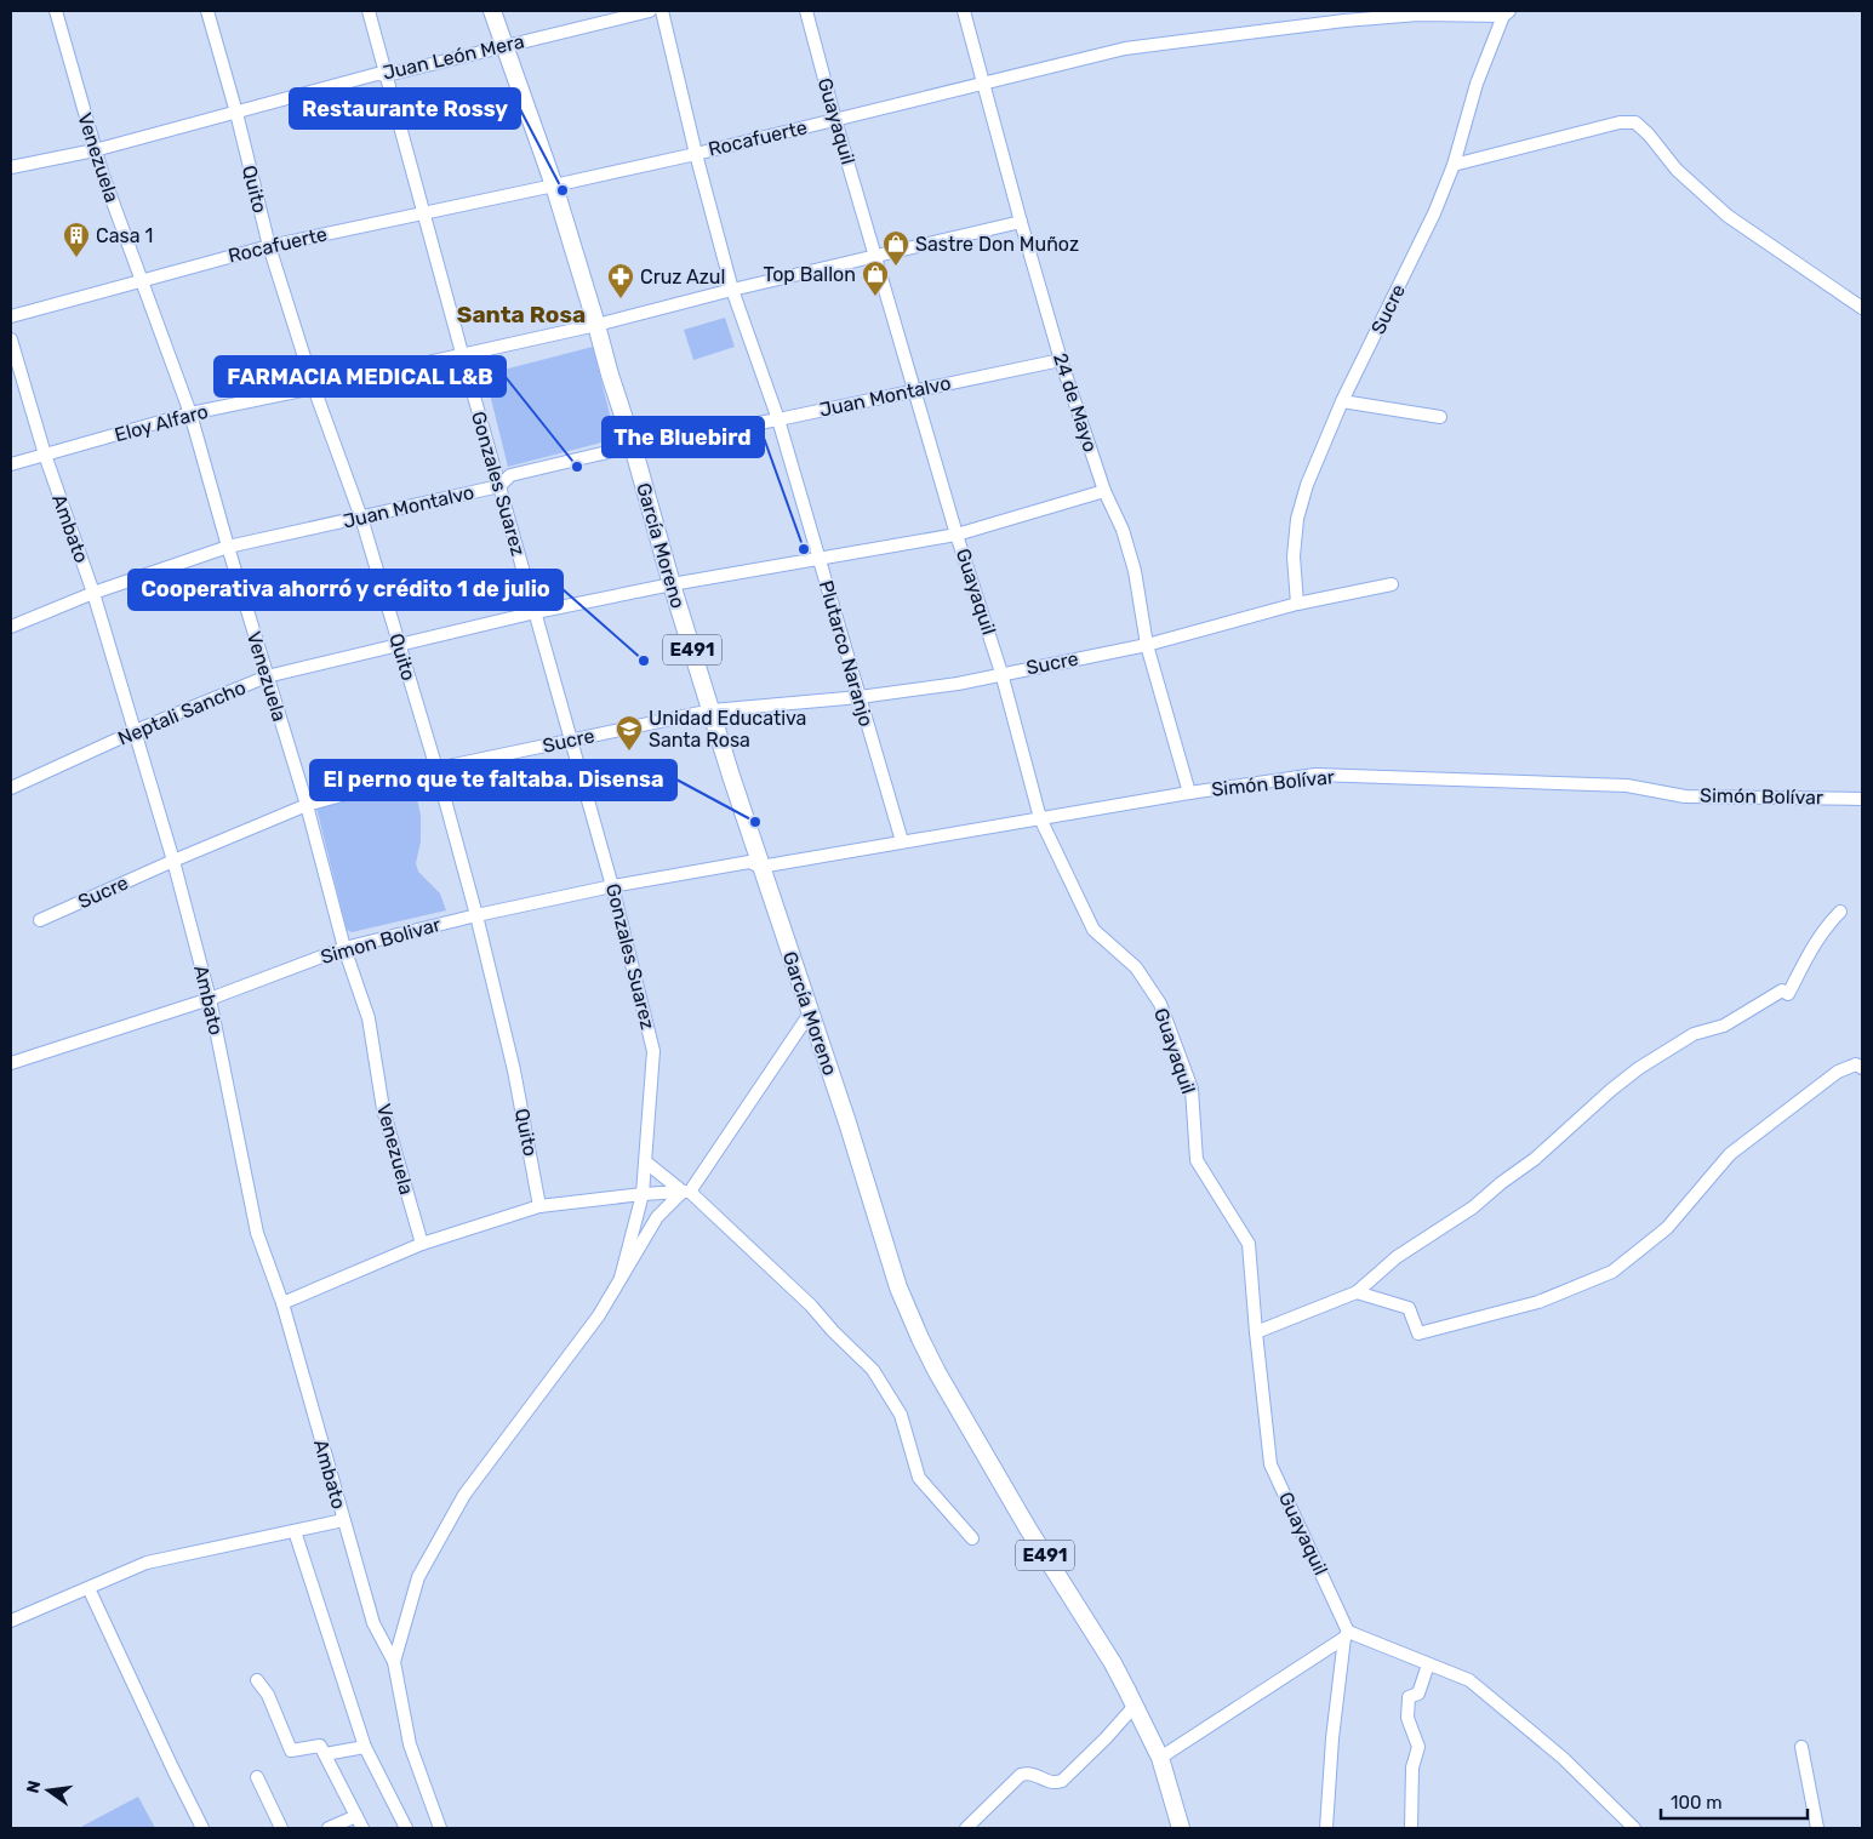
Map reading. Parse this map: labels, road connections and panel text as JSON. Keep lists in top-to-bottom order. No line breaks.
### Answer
{"streets":{"highway":["García Moreno","E491"],"street":["Juan León Mera","Guayaquil","Rocafuerte","Venezuela","Quito","Sucre","Juan Montalvo","24 de Mayo","Eloy Alfaro","Gonzales Suarez","Ambato","Plutarco Naranjo","Neptali Sancho","Simón Bolívar","Simon Bolivar"]},"crossings":[["Juan León Mera","Venezuela"],["Juan León Mera","Quito"],["Juan León Mera","Gonzales Suarez"],["Juan León Mera","García Moreno"],["Guayaquil","Rocafuerte"],["Guayaquil","Sucre"],["Guayaquil","Juan Montalvo"],["Guayaquil","Eloy Alfaro"],["Guayaquil","Neptali Sancho"],["Guayaquil","Simón Bolívar"],["Rocafuerte","Venezuela"],["Rocafuerte","Quito"],["Rocafuerte","Sucre"],["Rocafuerte","24 de Mayo"],["Rocafuerte","Gonzales Suarez"],["Rocafuerte","García Moreno"],["Rocafuerte","Plutarco Naranjo"],["Venezuela","Sucre"],["Venezuela","Juan Montalvo"],["Venezuela","Eloy Alfaro"],["Venezuela","Neptali Sancho"],["Venezuela","Simon Bolivar"],["Quito","Sucre"],["Quito","Juan Montalvo"],["Quito","Eloy Alfaro"],["Quito","Neptali Sancho"],["Quito","Simon Bolivar"],["Sucre","24 de Mayo"],["Sucre","Gonzales Suarez"],["Sucre","Ambato"],["Sucre","García Moreno"],["Sucre","Plutarco Naranjo"],["Juan Montalvo","24 de Mayo"],["Juan Montalvo","Gonzales Suarez"],["Juan Montalvo","Ambato"],["Juan Montalvo","García Moreno"],["Juan Montalvo","Plutarco Naranjo"],["24 de Mayo","Eloy Alfaro"],["24 de Mayo","Neptali Sancho"],["24 de Mayo","Simón Bolívar"],["Eloy Alfaro","Gonzales Suarez"],["Eloy Alfaro","Ambato"],["Eloy Alfaro","García Moreno"],["Eloy Alfaro","Plutarco Naranjo"],["Gonzales Suarez","Neptali Sancho"],["Gonzales Suarez","Simon Bolivar"],["Ambato","Neptali Sancho"],["Ambato","Simon Bolivar"],["García Moreno","E491"],["García Moreno","Neptali Sancho"],["García Moreno","Simón Bolívar"],["García Moreno","Simon Bolivar"],["Plutarco Naranjo","Neptali Sancho"],["Plutarco Naranjo","Simón Bolívar"],["Simón Bolívar","Simon Bolivar"]],"districts":["Santa Rosa"],"places":{"other":["Restaurante Rossy","FARMACIA MEDICAL L&B","The Bluebird","Cooperativa ahorró y crédito 1 de julio","El perno que te faltaba. Disensa"],"building":["Casa 1"],"shop":["Sastre Don Muñoz","Top Ballon"],"pharmacy":["Cruz Azul"],"school or university":["Unidad Educativa Santa Rosa"]},"scale_bar":"100 m","north":"left"}
